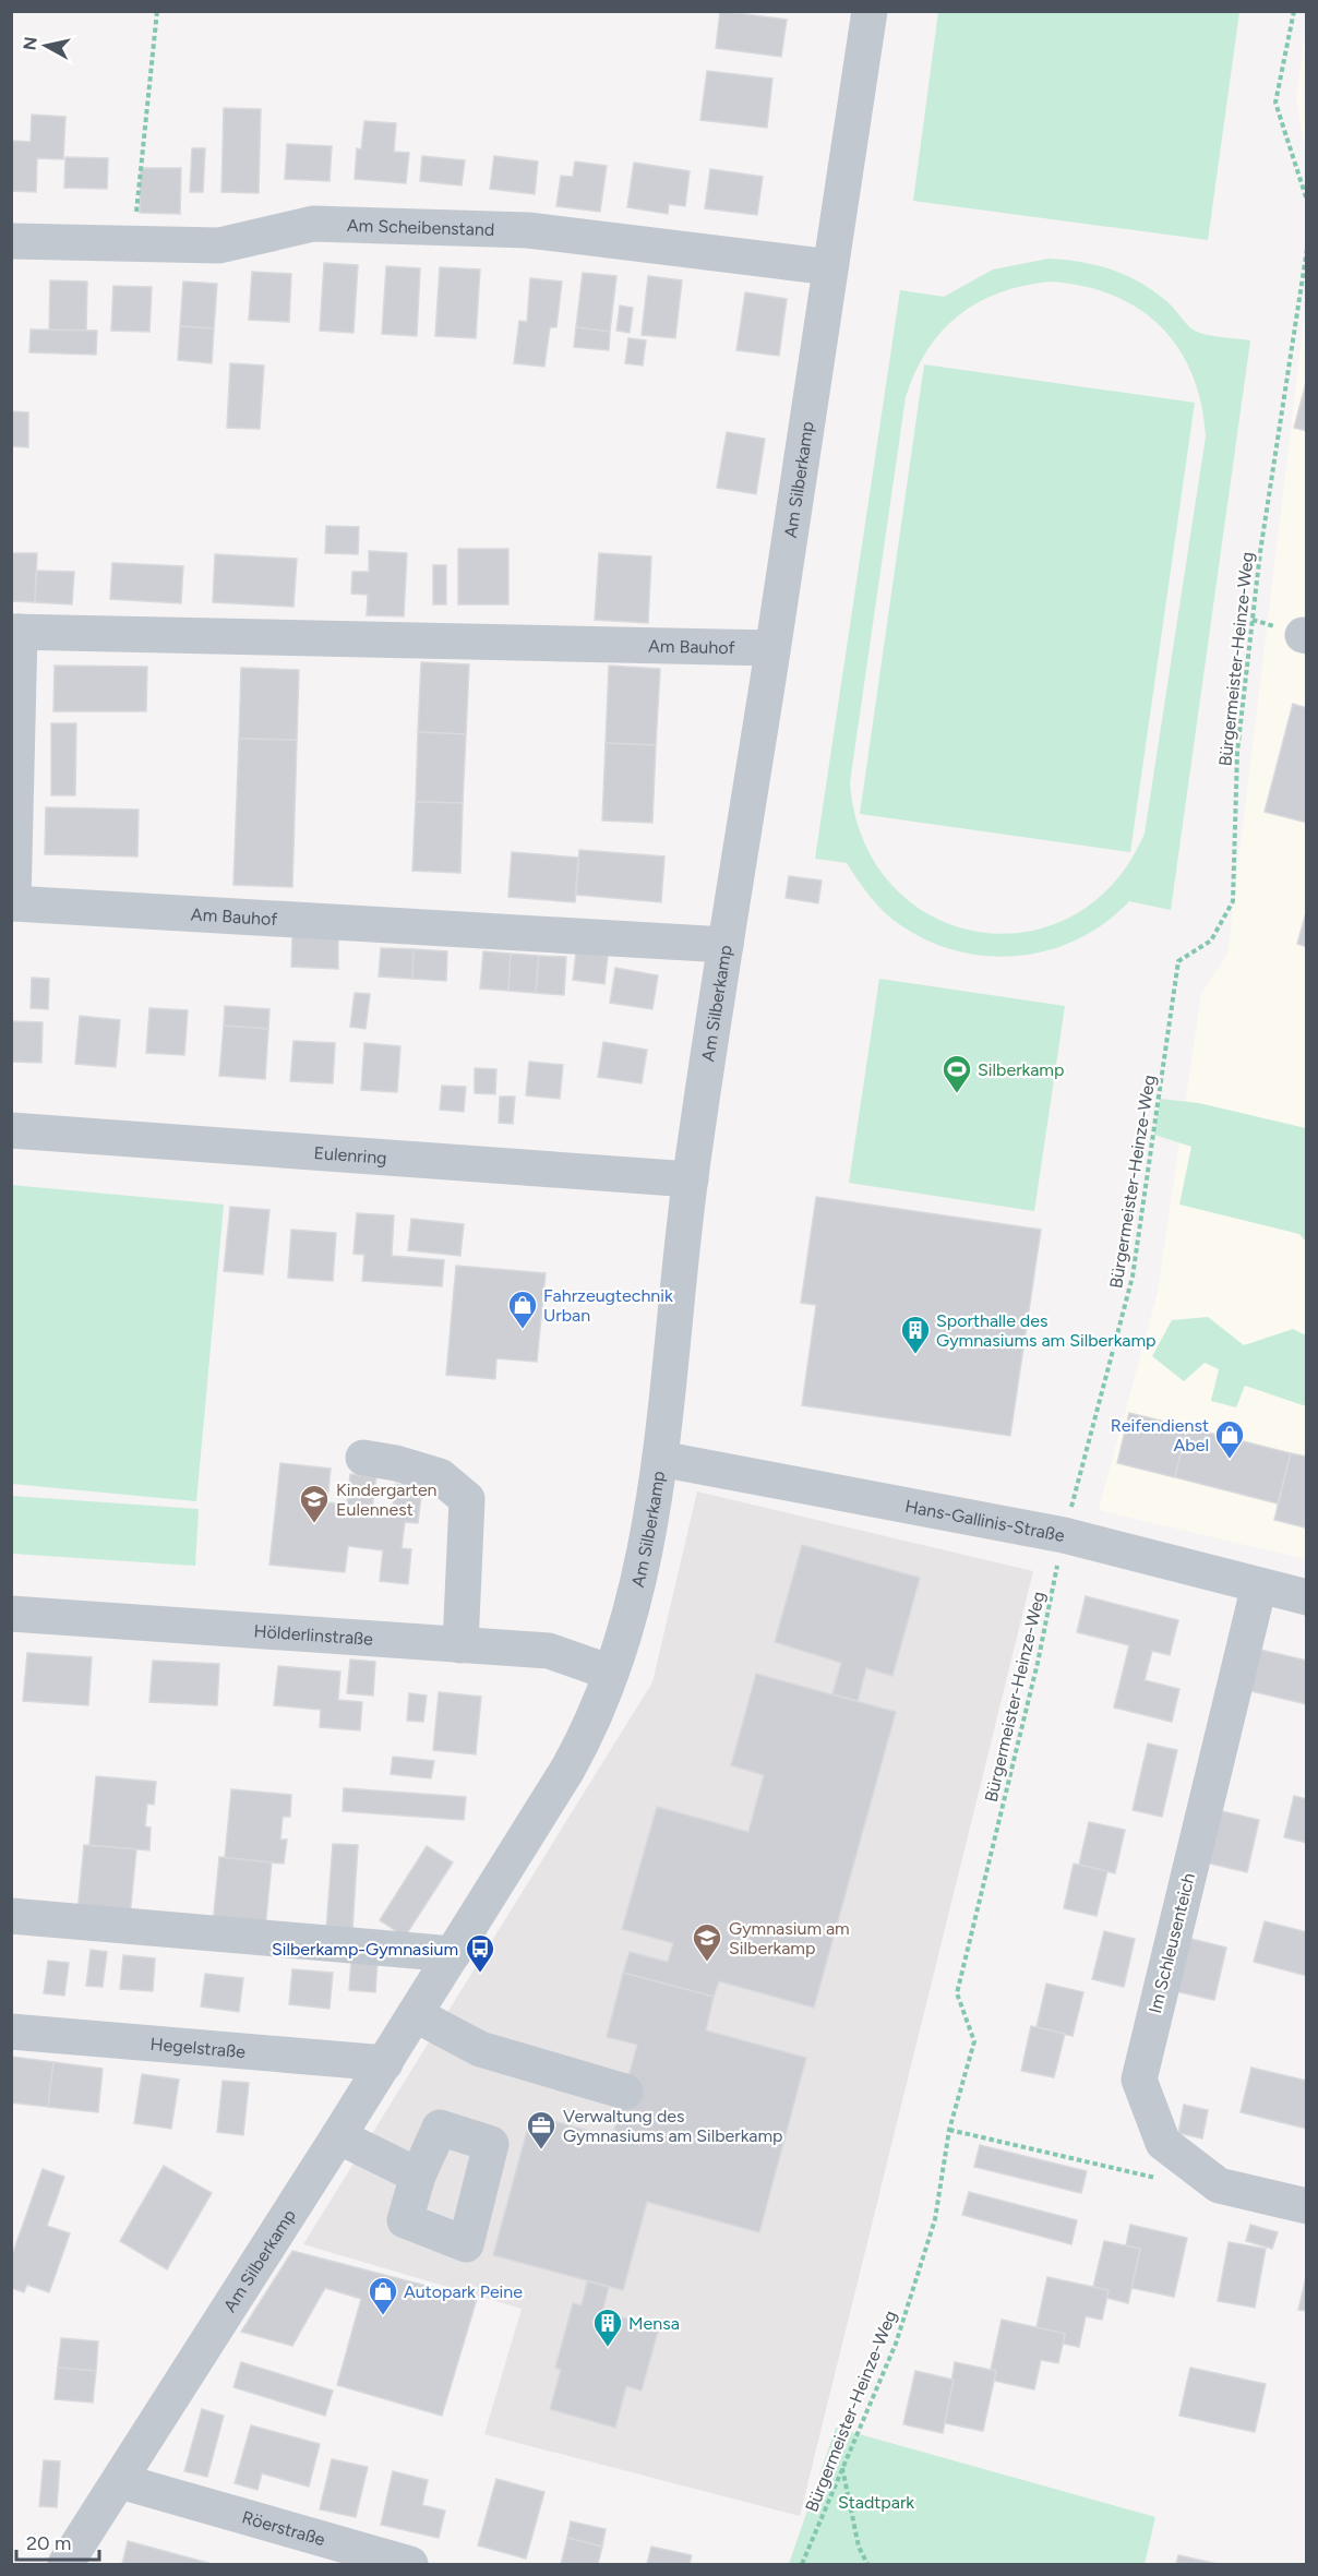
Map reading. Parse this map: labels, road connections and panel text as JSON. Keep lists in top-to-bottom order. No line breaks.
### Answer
{"streets":{"street":["Am Scheibenstand","Am Silberkamp","Am Bauhof","Eulenring","Hans-Gallinis-Straße","Hölderlinstraße","Im Schleusenteich","Hegelstraße","Röerstraße"],"path":["Bürgermeister-Heinze-Weg"]},"crossings":[["Am Scheibenstand","Am Silberkamp"],["Am Silberkamp","Am Bauhof"],["Am Silberkamp","Eulenring"],["Am Silberkamp","Hans-Gallinis-Straße"],["Am Silberkamp","Hölderlinstraße"],["Am Silberkamp","Hegelstraße"],["Am Silberkamp","Röerstraße"],["Bürgermeister-Heinze-Weg","Hans-Gallinis-Straße"],["Hans-Gallinis-Straße","Im Schleusenteich"]],"parks":["Stadtpark"],"places":{"sports":["Silberkamp"],"shop":["Fahrzeugtechnik Urban","Reifendienst Abel","Autopark Peine"],"building":["Sporthalle des Gymnasiums am Silberkamp","Mensa"],"school or university":["Kindergarten Eulennest","Gymnasium am Silberkamp"],"bus stop":["Silberkamp-Gymnasium"],"office":["Verwaltung des Gymnasiums am Silberkamp"]},"scale_bar":"20 m","north":"left"}
